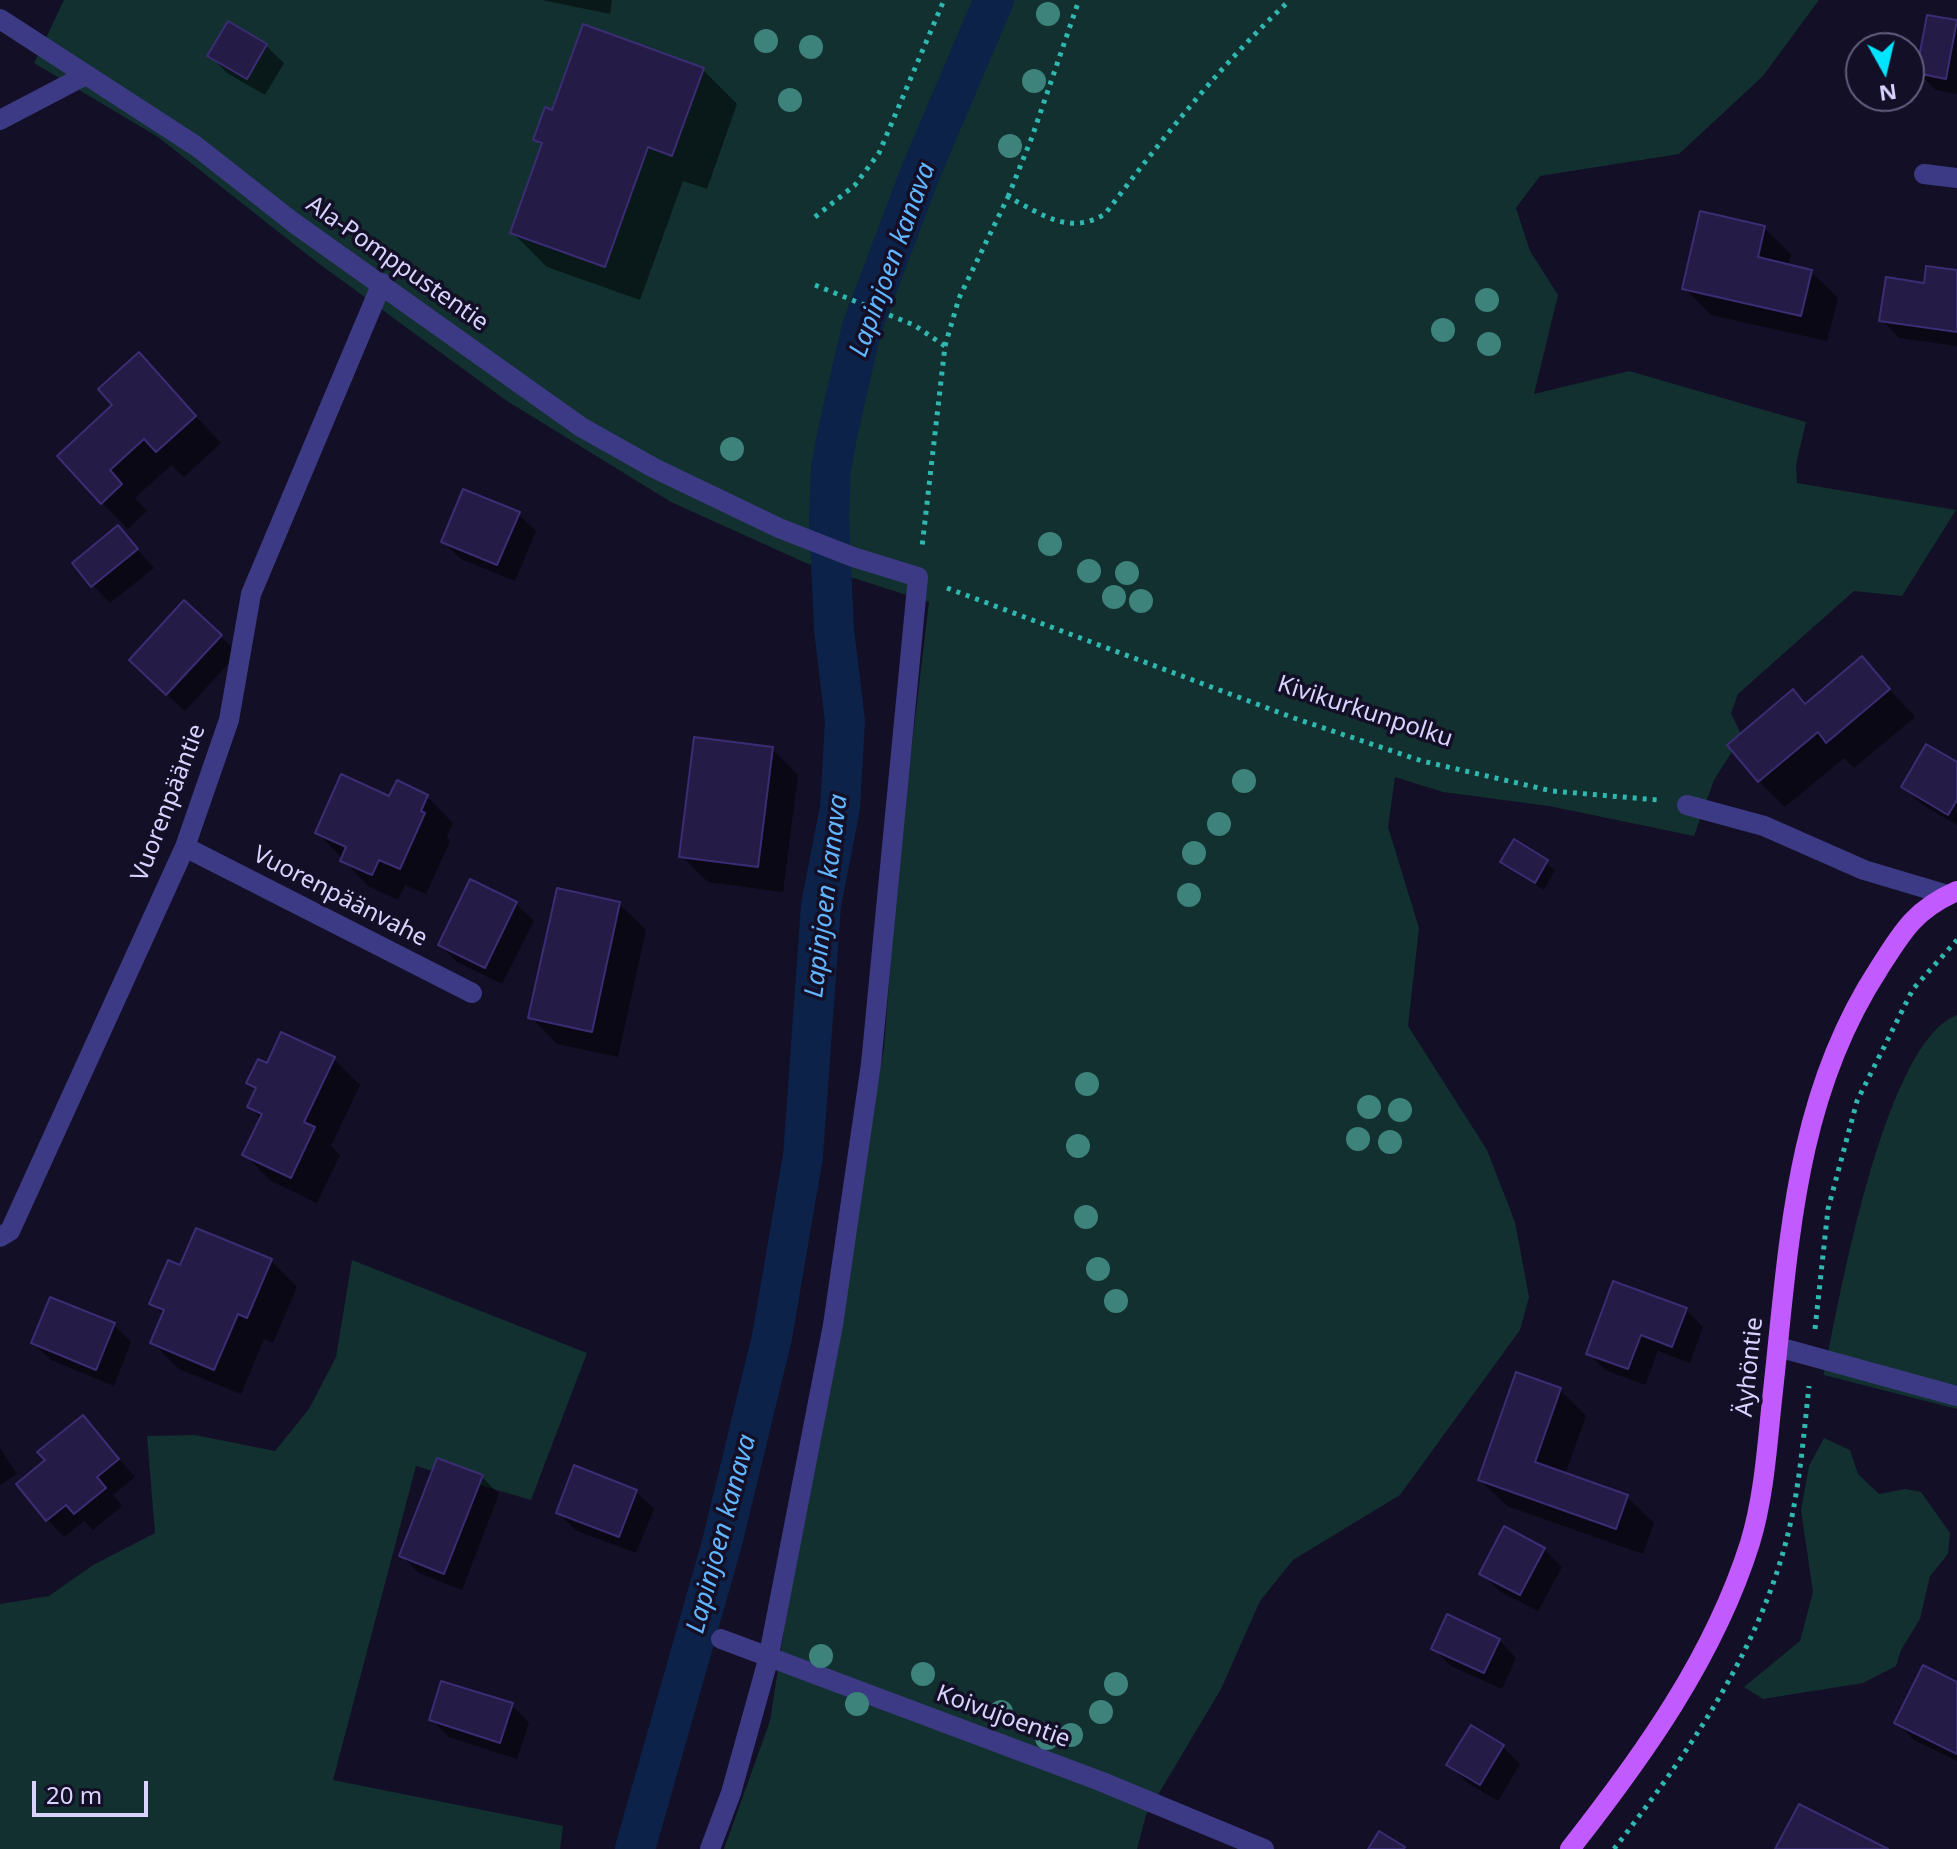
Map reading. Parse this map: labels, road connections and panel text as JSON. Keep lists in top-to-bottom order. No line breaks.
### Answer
{"streets":{"main road":["Äyhöntie"],"street":["Ala-Pomppustentie","Vuorenpääntie","Vuorenpäänvahe","Koivujoentie"],"path":["Kivikurkunpolku"]},"crossings":[["Ala-Pomppustentie","Kivikurkunpolku"],["Ala-Pomppustentie","Vuorenpääntie"],["Vuorenpääntie","Vuorenpäänvahe"]],"water":["Lapinjoen kanava"],"scale_bar":"20 m","north":"bottom"}
